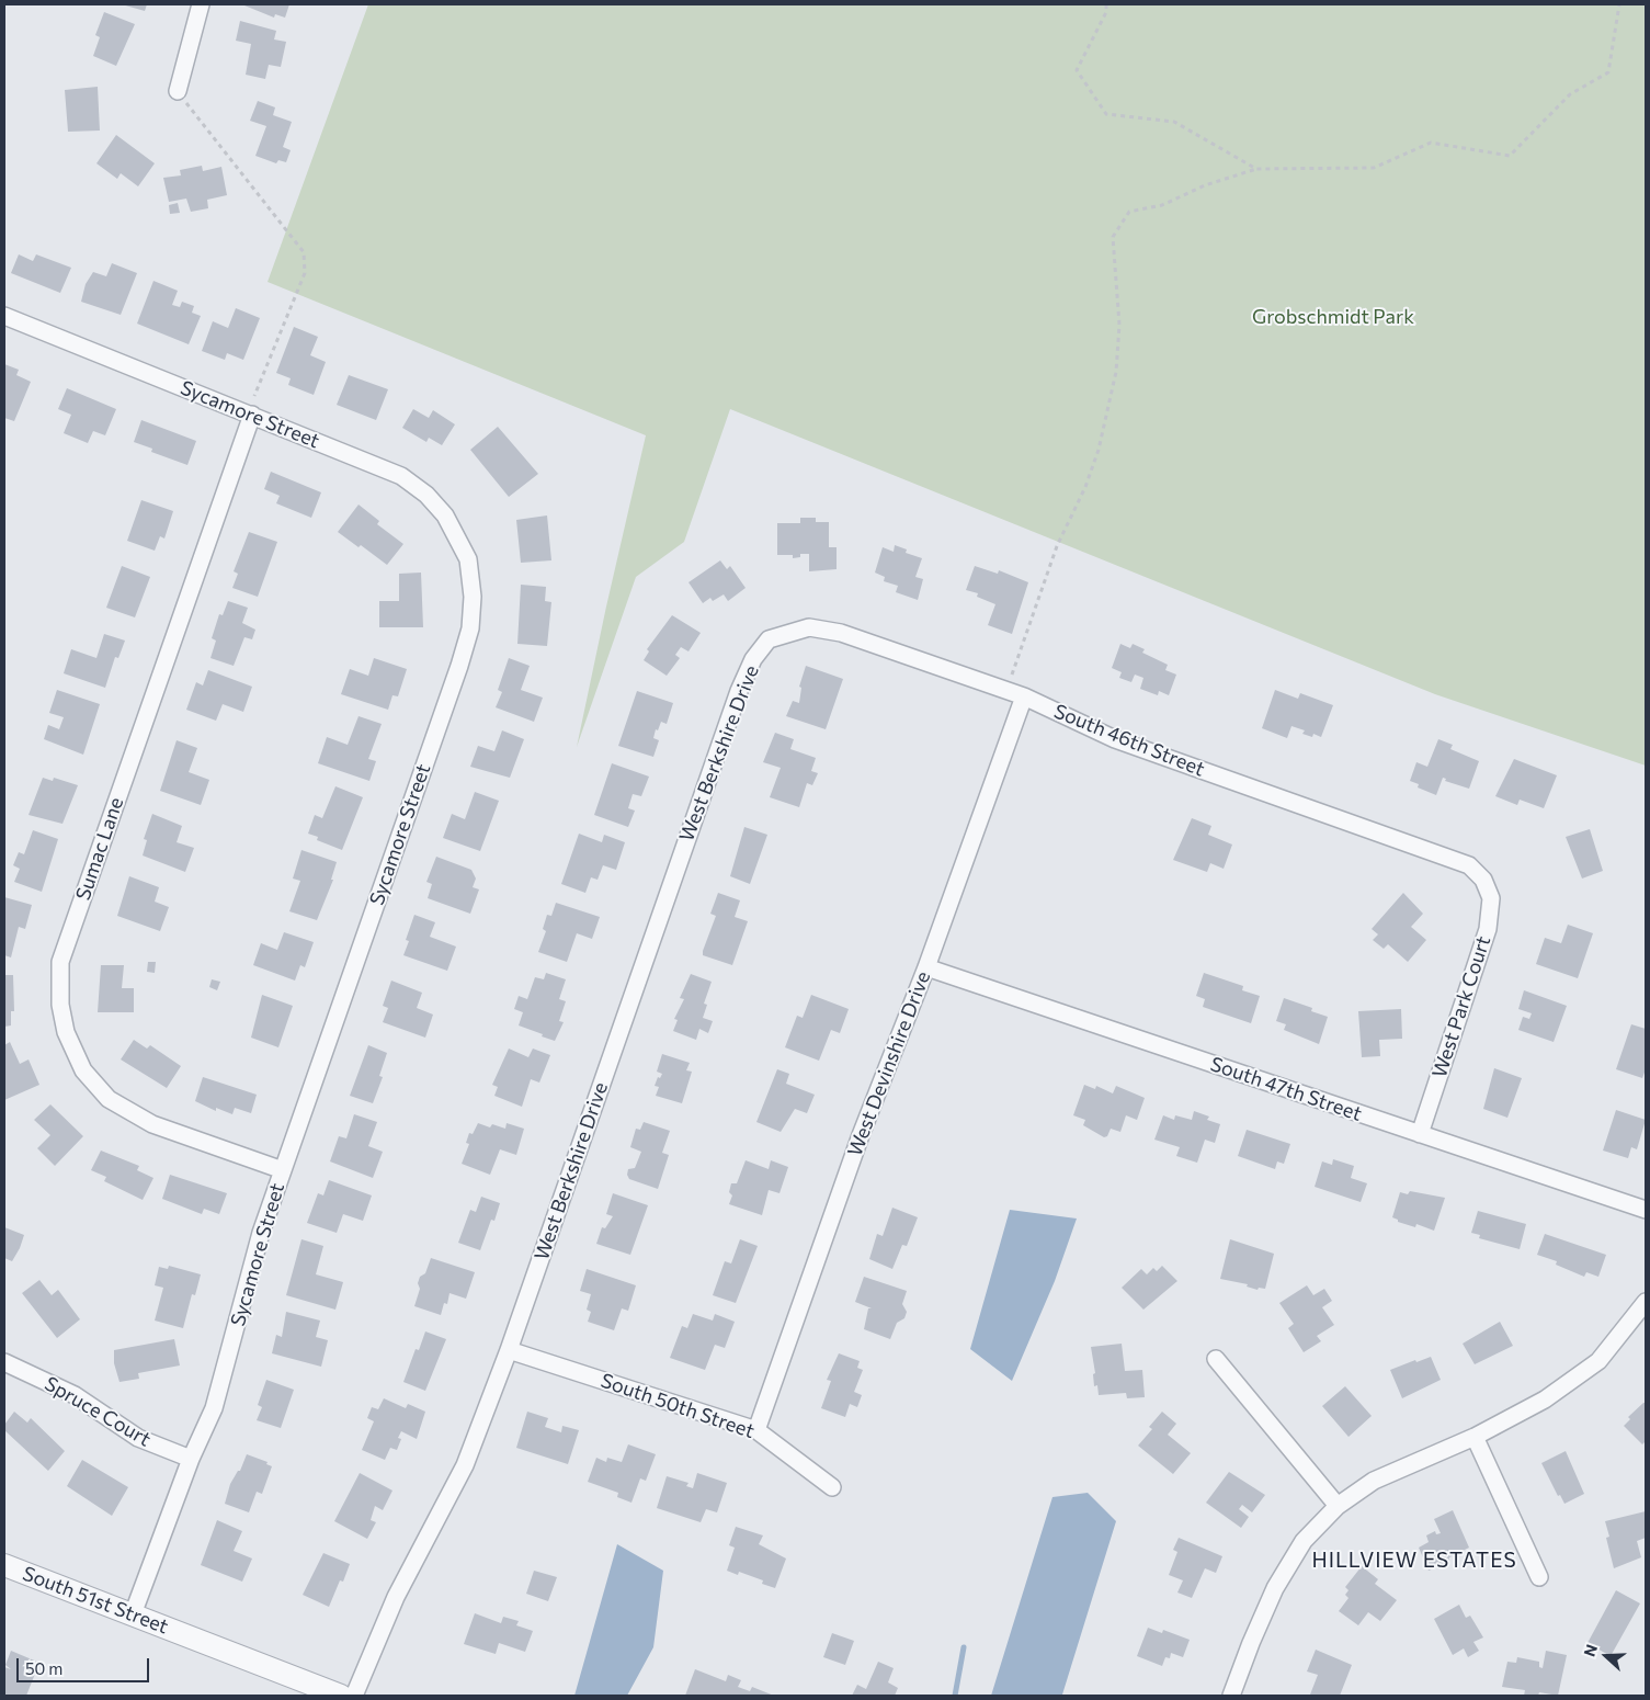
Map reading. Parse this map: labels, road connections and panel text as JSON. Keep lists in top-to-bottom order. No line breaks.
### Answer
{"streets":{"street":["Sycamore Street","South 46th Street","West Berkshire Drive","Sumac Lane","West Park Court","West Devinshire Drive","South 47th Street","South 50th Street","Spruce Court","South 51st Street"]},"crossings":[["Sycamore Street","Sumac Lane"],["Sycamore Street","Spruce Court"],["Sycamore Street","South 51st Street"],["South 46th Street","West Berkshire Drive"],["South 46th Street","West Park Court"],["South 46th Street","West Devinshire Drive"],["West Berkshire Drive","South 50th Street"],["West Park Court","South 47th Street"],["West Devinshire Drive","South 47th Street"],["West Devinshire Drive","South 50th Street"]],"districts":["HILLVIEW ESTATES"],"parks":["Grobschmidt Park"],"scale_bar":"50 m","north":"left"}
